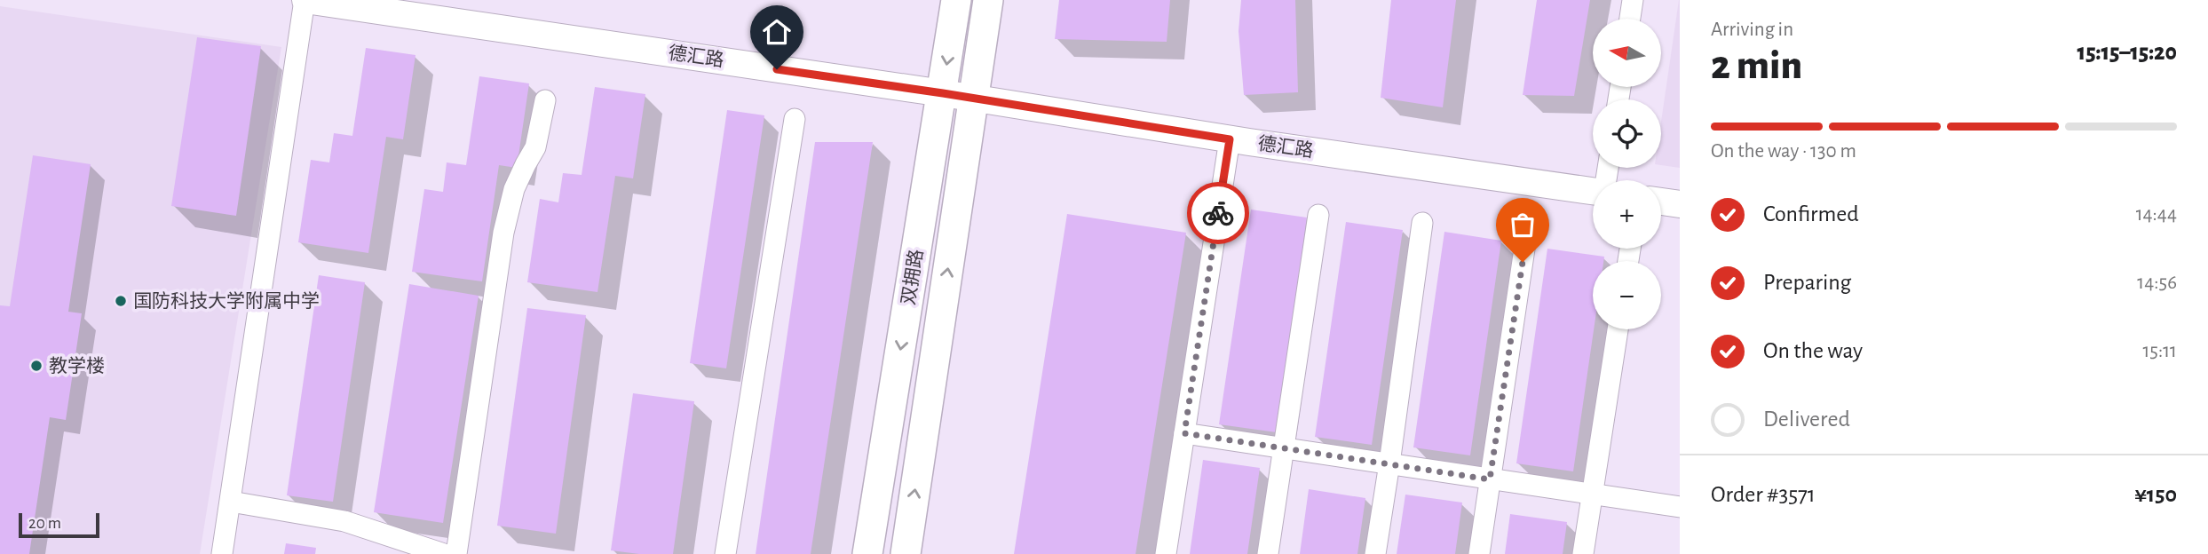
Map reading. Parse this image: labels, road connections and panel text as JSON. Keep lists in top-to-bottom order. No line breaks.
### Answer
{"streets":{"main road":["双拥路"],"street":["德汇路"]},"crossings":[["德汇路","双拥路"]],"places":["国防科技大学附属中学","教学楼"],"scale_bar":"20 m","north":"left","page":{"heading":["2 min","Arriving in","15:15–15:20"],"panel":["Order #3571","¥150"],"map_buttons":["+","−"],"bar":"On the way · 130 m","list":[["Confirmed","14:44"],["Preparing","14:56"],["On the way","15:11"],"Delivered"],"scale":"20 m"}}
